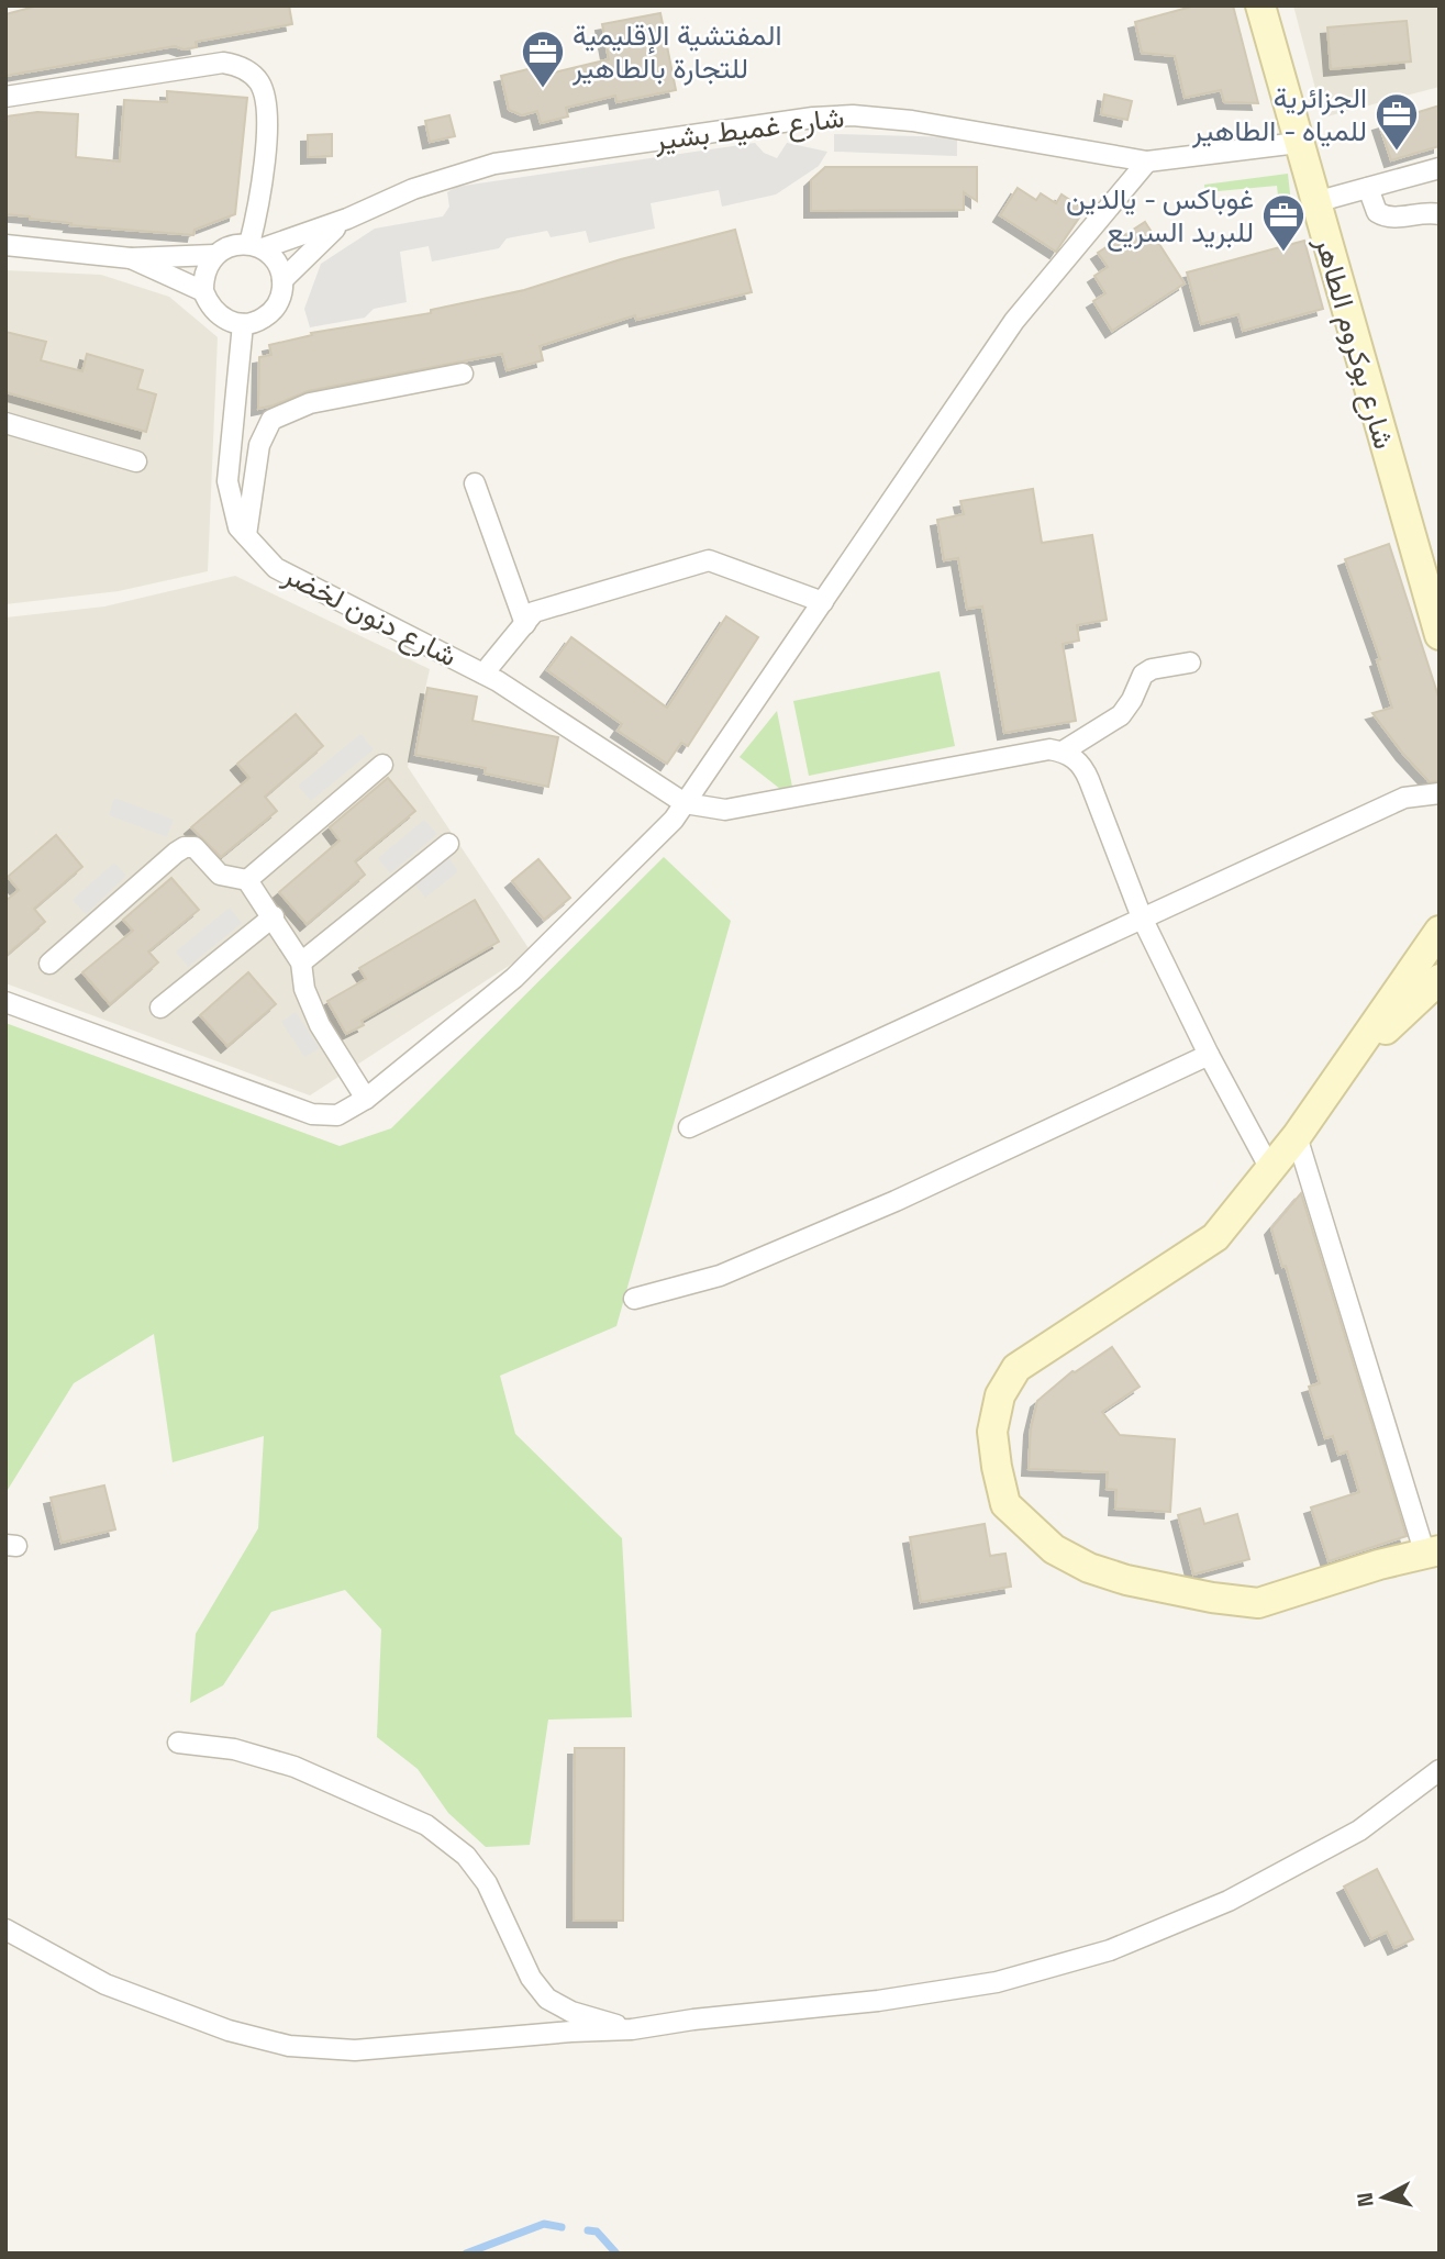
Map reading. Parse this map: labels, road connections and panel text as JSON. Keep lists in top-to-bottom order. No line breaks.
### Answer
{"streets":{"main road":["شارع بوكروم الطاهر"],"street":["شارع غميط بشير","شارع دنون لخضر"]},"crossings":[["شارع غميط بشير","شارع بوكروم الطاهر"]],"places":{"office":["المفتشية الإقليمية للتجارة بالطاهير","الجزائرية للمياه - الطاهير","غوباكس - يالدين للبريد السريع"]},"north":"left"}
